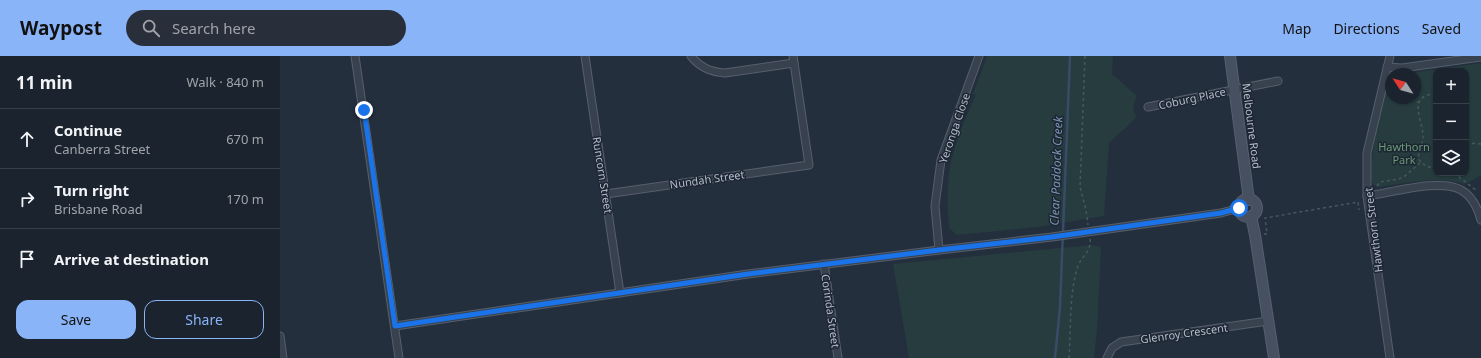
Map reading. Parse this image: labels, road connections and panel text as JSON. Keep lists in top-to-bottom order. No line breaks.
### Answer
{"streets":{"street":["Coburg Place","Melbourne Road","Yeronga Close","Runcorn Street","Nundah Street","Hawthorn Street","Corinda Street","Glenroy Crescent"]},"crossings":[["Coburg Place","Melbourne Road"],["Runcorn Street","Nundah Street"]],"water":["Clear Paddock Creek"],"parks":["Hawthorn Park"],"north":"top left","page":{"header":"Waypost","search":"Search here","nav":["Map","Directions","Saved"],"heading":["11 min","Walk · 840 m"],"map_buttons":["+","−"],"list":[["Continue","Canberra Street","670 m"],["Turn right","Brisbane Road","170 m"],"Arrive at destination"],"buttons":["Save","Share"]}}
